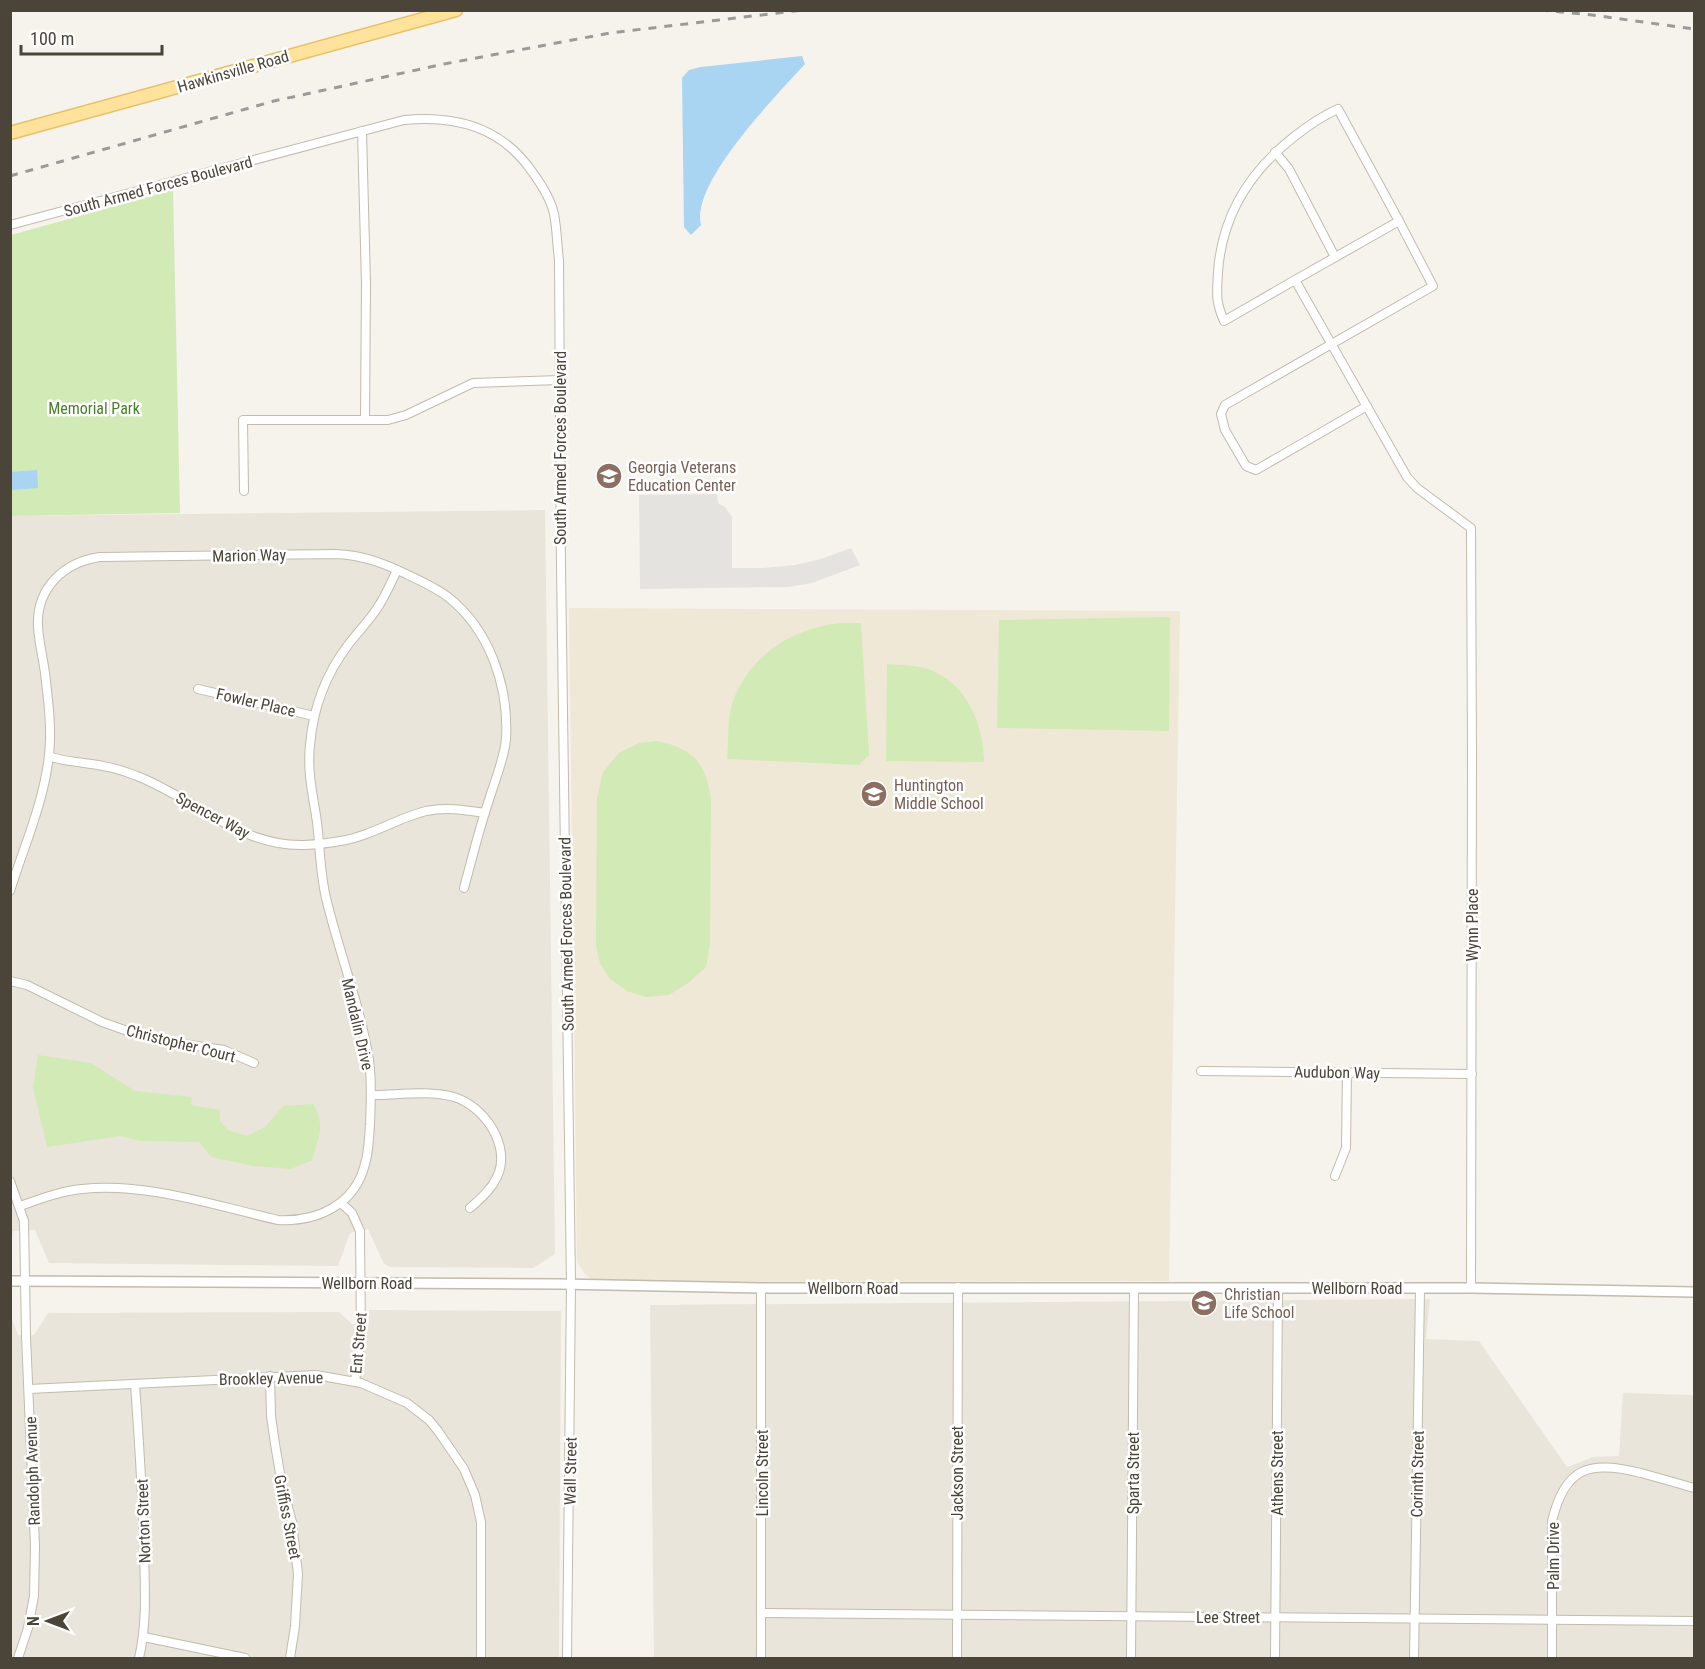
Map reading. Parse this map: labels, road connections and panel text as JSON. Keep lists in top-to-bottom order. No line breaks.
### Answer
{"streets":{"main road":["Hawkinsville Road"],"street":["South Armed Forces Boulevard","Marion Way","Fowler Place","Spencer Way","Wynn Place","Mandalin Drive","Christopher Court","Audubon Way","Wellborn Road","Ent Street","Brookley Avenue","Randolph Avenue","Wall Street","Lincoln Street","Jackson Street","Sparta Street","Athens Street","Corinth Street","Griffiss Street","Norton Street","Palm Drive","Lee Street"]},"crossings":[["South Armed Forces Boulevard","Wellborn Road"],["South Armed Forces Boulevard","Wall Street"],["Marion Way","Spencer Way"],["Marion Way","Mandalin Drive"],["Fowler Place","Mandalin Drive"],["Spencer Way","Mandalin Drive"],["Wynn Place","Audubon Way"],["Wynn Place","Wellborn Road"],["Mandalin Drive","Ent Street"],["Wellborn Road","Ent Street"],["Wellborn Road","Randolph Avenue"],["Wellborn Road","Wall Street"],["Wellborn Road","Lincoln Street"],["Wellborn Road","Jackson Street"],["Wellborn Road","Sparta Street"],["Wellborn Road","Athens Street"],["Wellborn Road","Corinth Street"],["Ent Street","Brookley Avenue"],["Brookley Avenue","Randolph Avenue"],["Brookley Avenue","Griffiss Street"],["Brookley Avenue","Norton Street"],["Lincoln Street","Lee Street"],["Jackson Street","Lee Street"],["Sparta Street","Lee Street"],["Athens Street","Lee Street"],["Corinth Street","Lee Street"],["Palm Drive","Lee Street"]],"parks":["Memorial Park"],"places":{"school or university":["Georgia Veterans Education Center","Huntington Middle School","Christian Life School"]},"scale_bar":"100 m","north":"left"}
